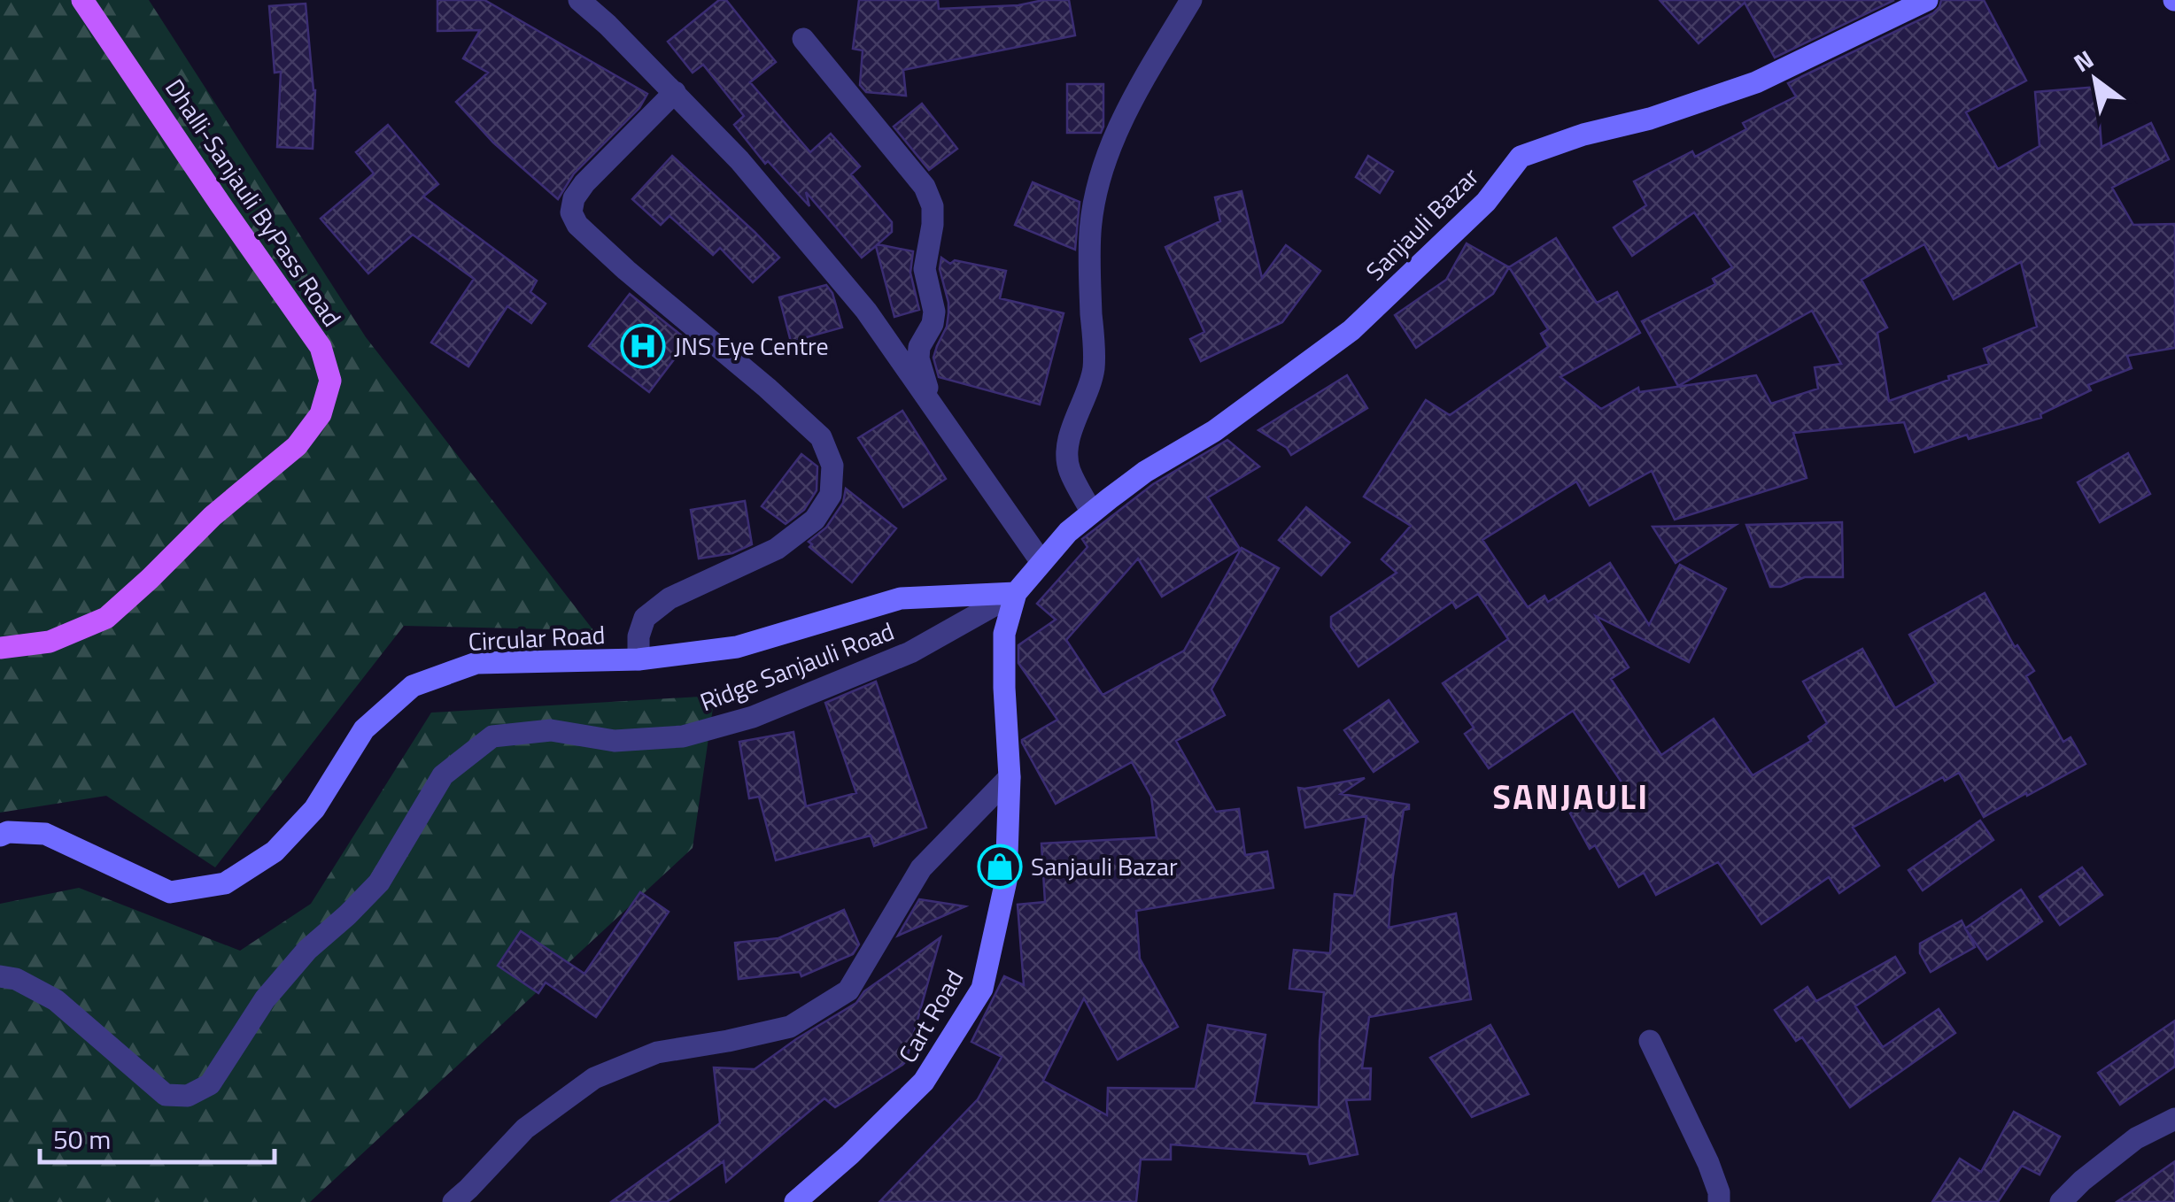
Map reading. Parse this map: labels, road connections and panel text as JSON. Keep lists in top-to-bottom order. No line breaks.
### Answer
{"streets":{"main road":["Dhalli-Sanjauli ByPass Road","Sanjauli Bazar","Circular Road","Cart Road"],"street":["Ridge Sanjauli Road"]},"crossings":[["Sanjauli Bazar","Circular Road"],["Sanjauli Bazar","Ridge Sanjauli Road"],["Sanjauli Bazar","Cart Road"],["Circular Road","Ridge Sanjauli Road"],["Circular Road","Cart Road"],["Ridge Sanjauli Road","Cart Road"]],"districts":["SANJAULI"],"places":{"hospital":["JNS Eye Centre"],"shop":["Sanjauli Bazar"]},"scale_bar":"50 m","north":"top left"}
